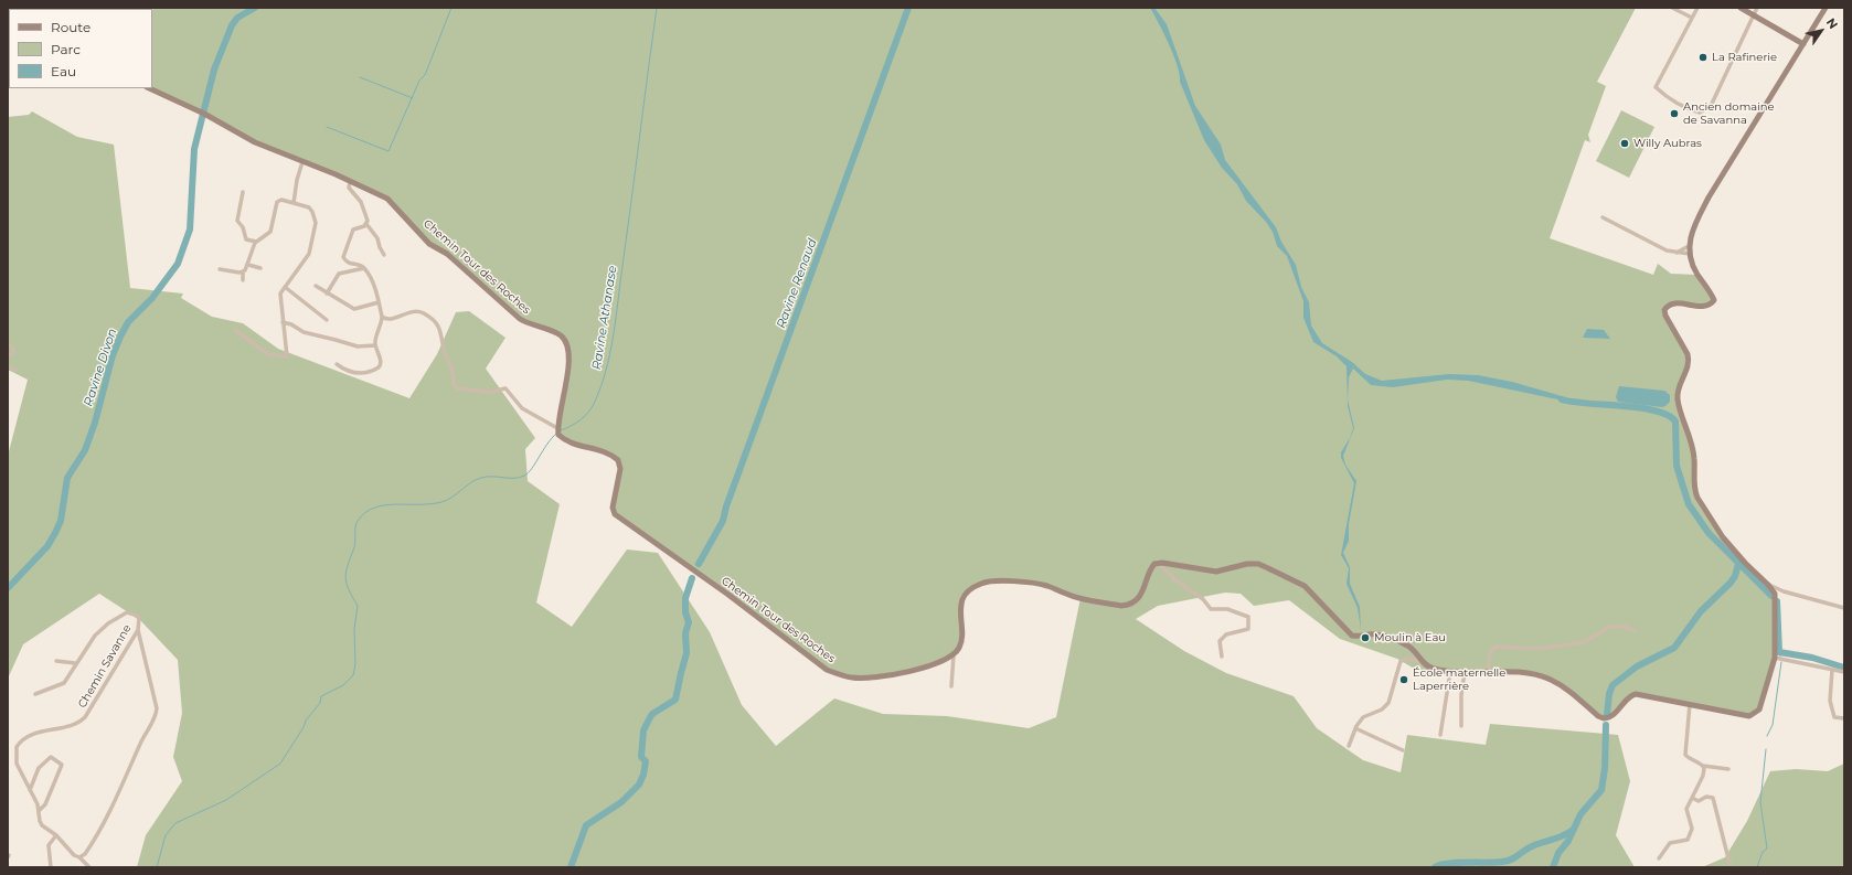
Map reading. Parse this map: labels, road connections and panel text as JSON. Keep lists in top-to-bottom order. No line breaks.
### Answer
{"streets":{"street":["Chemin Tour des Roches","Chemin Savanne"]},"water":["Ravine Renaud","Ravine Athanase","Ravine Divon"],"places":["La Rafinerie","Ancien domaine de Savanna","Willy Aubras","Moulin à Eau","École maternelle Laperrière"],"legend":["Route","Parc","Eau"],"north":"top right"}
